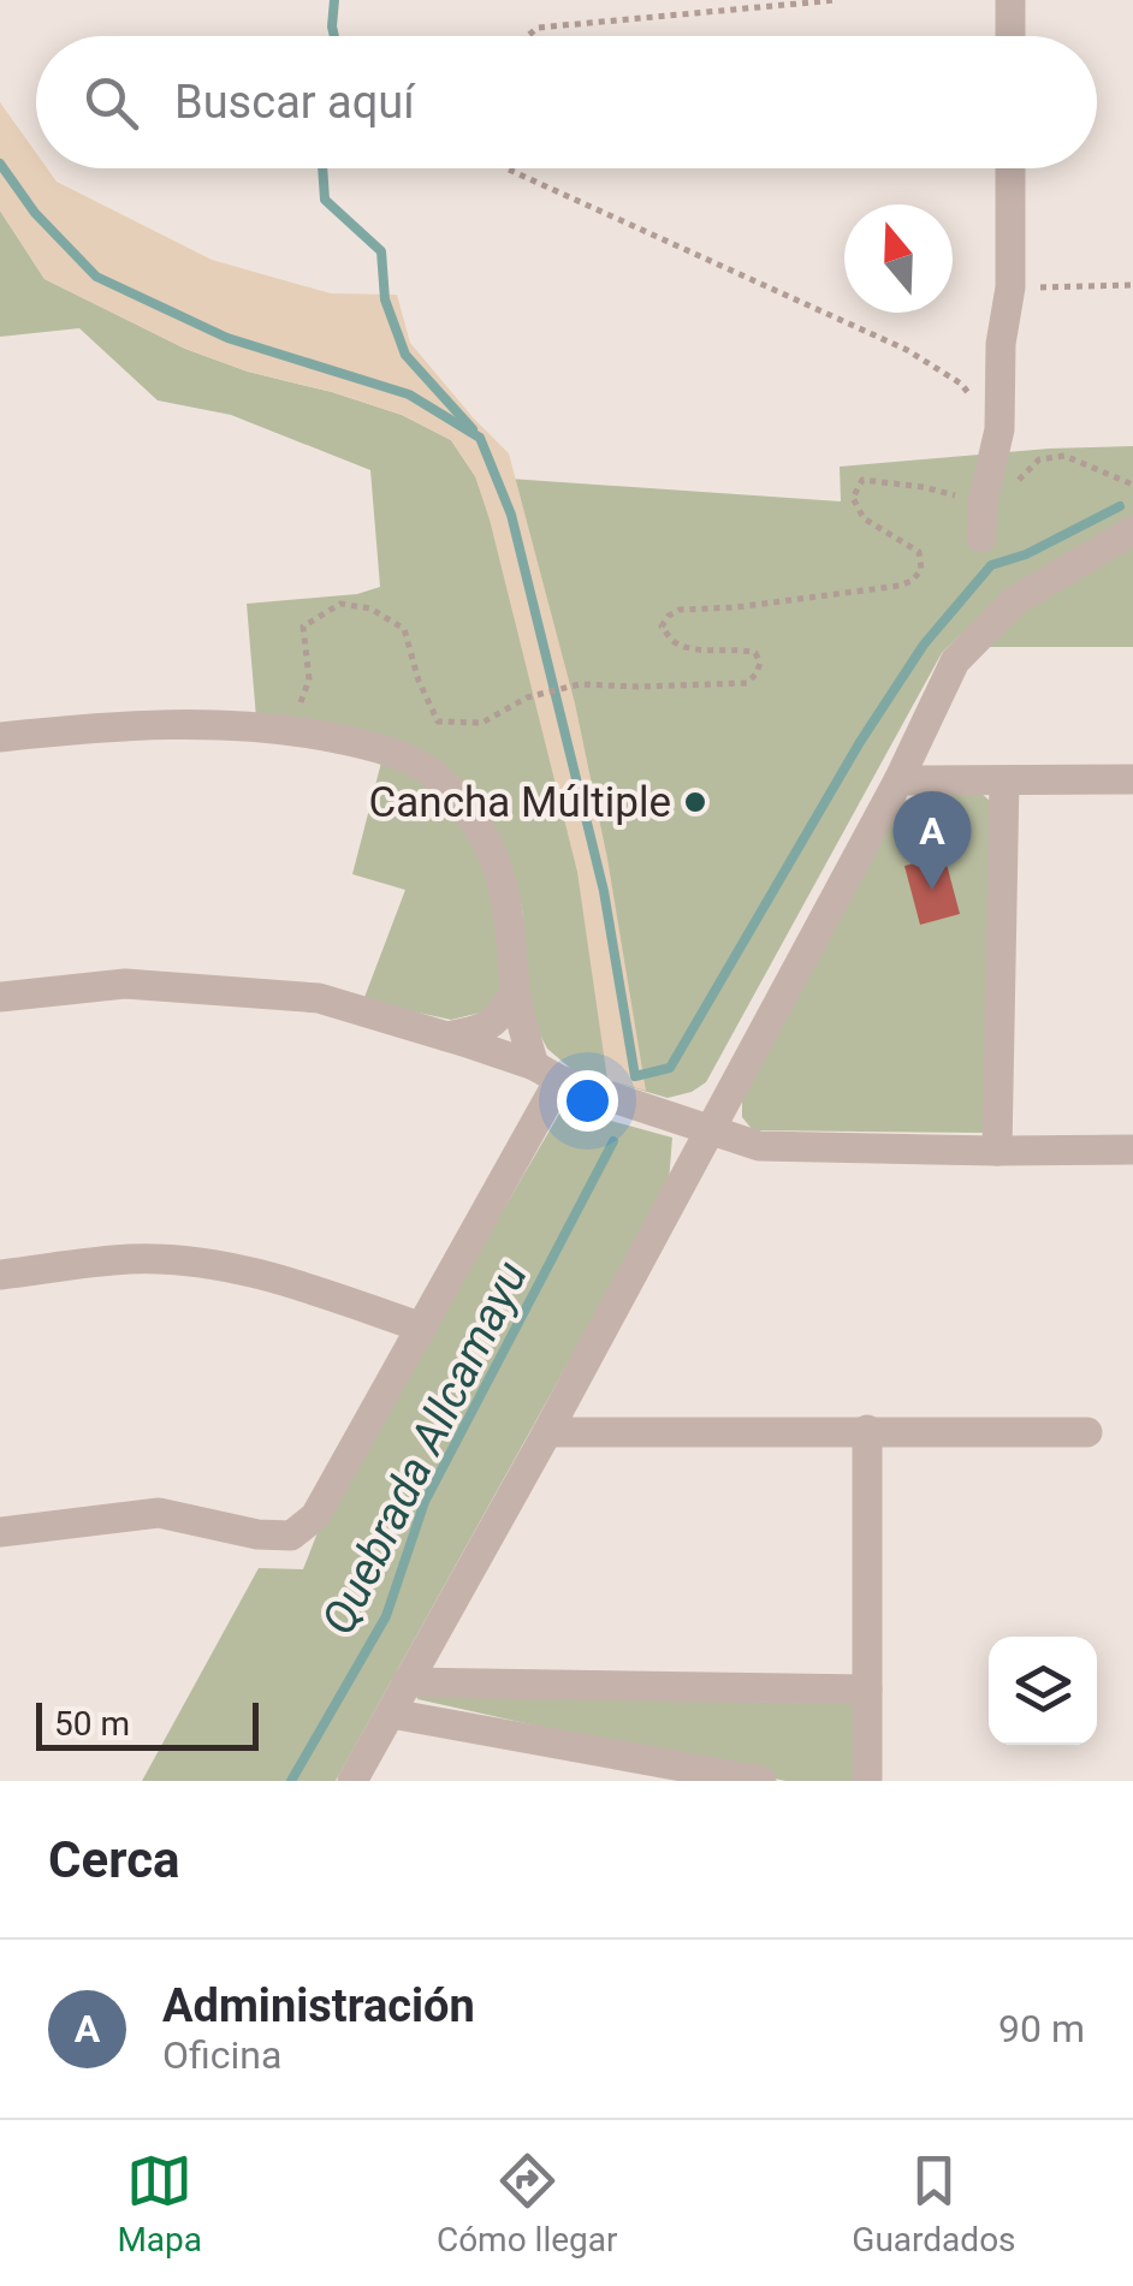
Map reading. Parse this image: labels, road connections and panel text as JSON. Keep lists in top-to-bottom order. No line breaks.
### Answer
{"water":["Quebrada Allcamayu"],"places":["Cancha Múltiple"],"scale_bar":"50 m","north":"top","page":{"search":"Buscar aquí","pins":"A","scale":"50 m","heading":"Cerca","list":[{"mark":"A","name":"Administración","note":"Oficina","value":"90 m"}],"nav":["Mapa","Cómo llegar","Guardados"]}}
